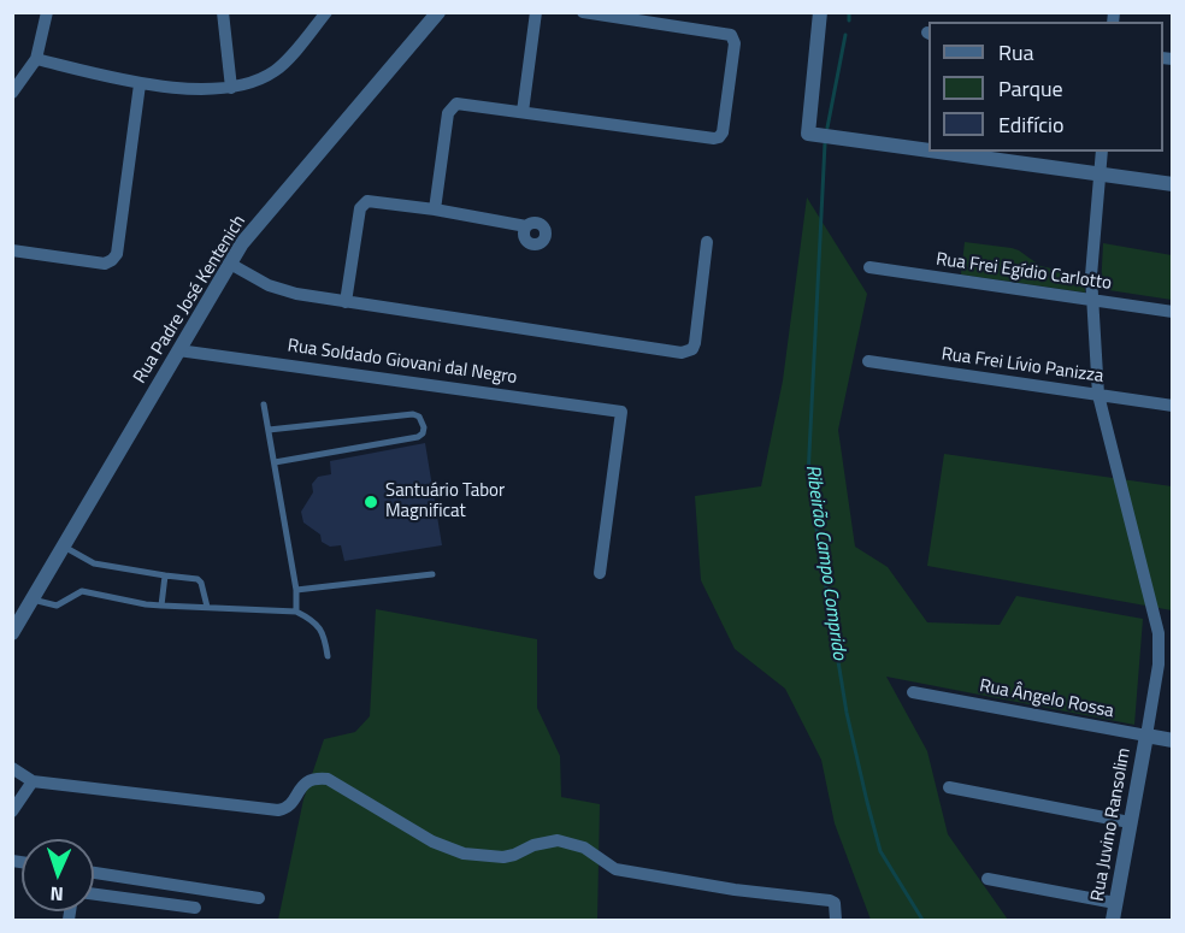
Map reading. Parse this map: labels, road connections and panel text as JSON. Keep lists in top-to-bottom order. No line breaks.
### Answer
{"streets":{"street":["Rua Frei Egídio Carlotto","Rua Padre José Kentenich","Rua Soldado Giovani dal Negro","Rua Frei Lívio Panizza","Rua Ângelo Rossa","Rua Juvino Ransolim"]},"crossings":[["Rua Padre José Kentenich","Rua Soldado Giovani dal Negro"],["Rua Ângelo Rossa","Rua Juvino Ransolim"]],"water":["Ribeirão Campo Comprido"],"places":["Santuário Tabor Magnificat"],"legend":["Rua","Parque","Edifício"],"north":"bottom"}
